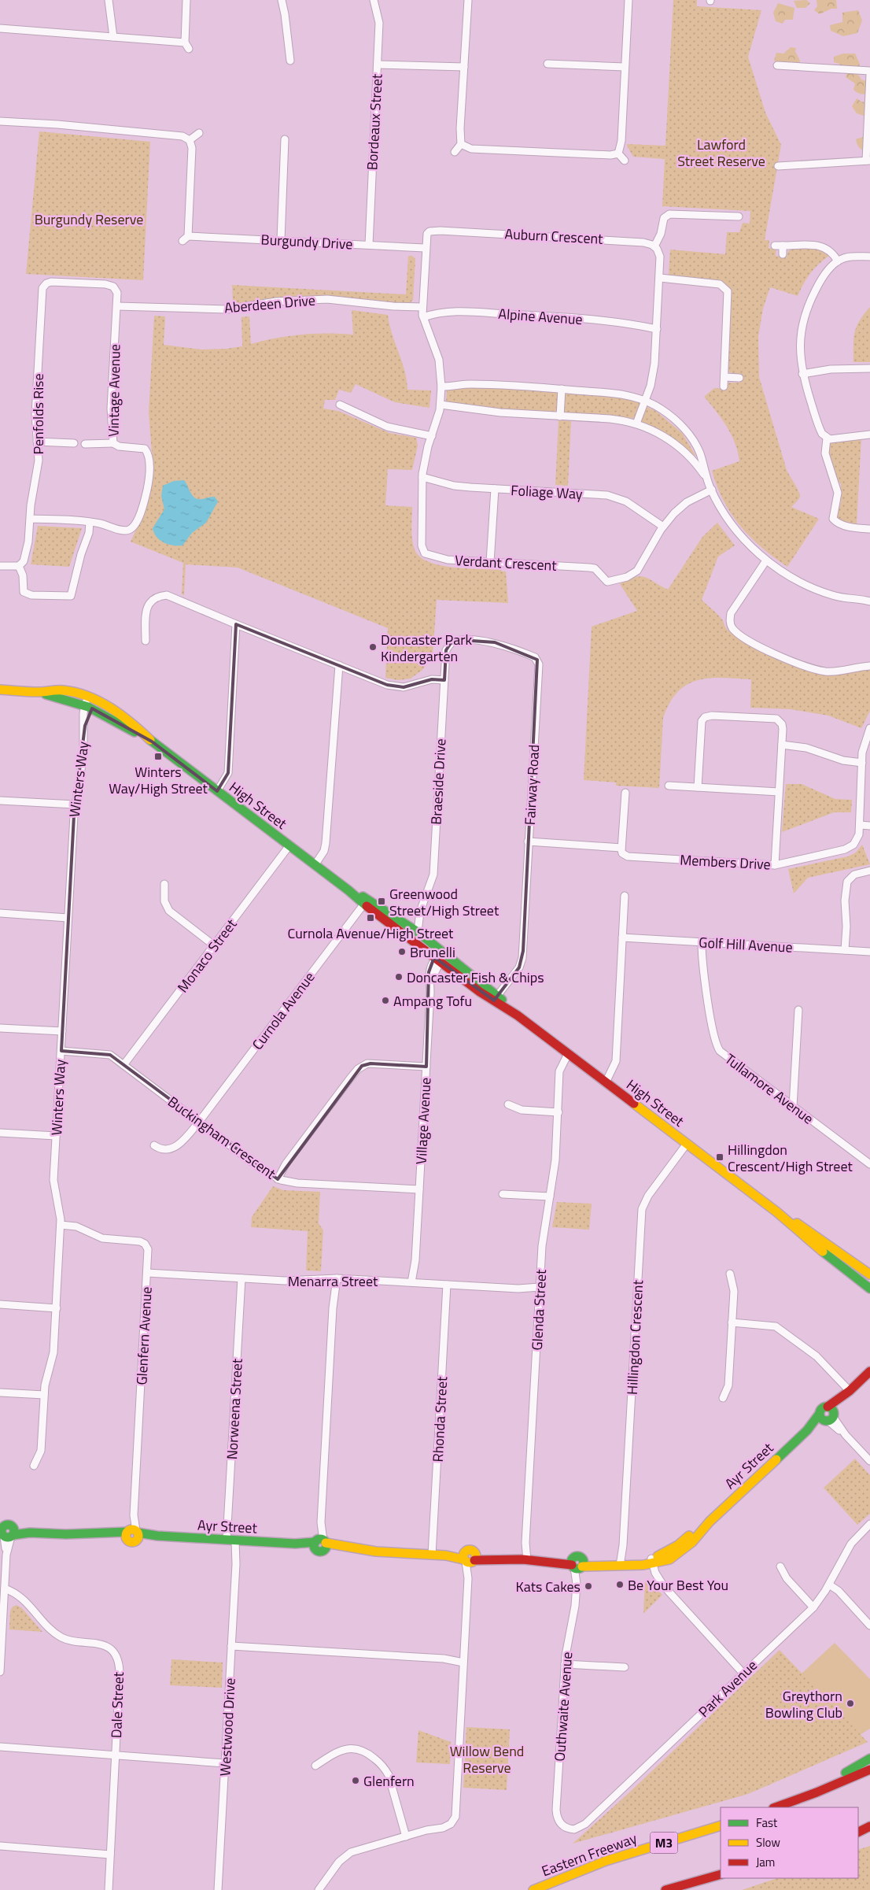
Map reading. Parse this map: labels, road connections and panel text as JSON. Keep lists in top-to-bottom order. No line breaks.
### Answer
{"streets":{"main road":["High Street","Ayr Street","M3","Eastern Freeway"],"street":["Bordeaux Street","Auburn Crescent","Burgundy Drive","Aberdeen Drive","Alpine Avenue","Vintage Avenue","Penfolds Rise","Foliage Way","Verdant Crescent","Winters Way","Braeside Drive","Fairway Road","Members Drive","Golf Hill Avenue","Monaco Street","Curnola Avenue","Tullamore Avenue","Village Avenue","Buckingham Crescent","Menarra Street","Glenda Street","Glenfern Avenue","Hillingdon Crescent","Norweena Street","Rhonda Street","Park Avenue","Dale Street","Outhwaite Avenue","Westwood Drive"]},"crossings":[["Bordeaux Street","Burgundy Drive"],["Auburn Crescent","Burgundy Drive"],["Auburn Crescent","Aberdeen Drive"],["Auburn Crescent","Alpine Avenue"],["Auburn Crescent","Verdant Crescent"],["Aberdeen Drive","Vintage Avenue"],["Vintage Avenue","Penfolds Rise"],["Foliage Way","Verdant Crescent"],["Winters Way","High Street"],["Winters Way","Buckingham Crescent"],["Winters Way","Glenfern Avenue"],["Braeside Drive","Fairway Road"],["Braeside Drive","High Street"],["Fairway Road","High Street"],["High Street","Monaco Street"],["High Street","Curnola Avenue"],["High Street","Village Avenue"],["High Street","Glenda Street"],["High Street","Hillingdon Crescent"],["Golf Hill Avenue","Tullamore Avenue"],["Monaco Street","Buckingham Crescent"],["Curnola Avenue","Buckingham Crescent"],["Village Avenue","Buckingham Crescent"],["Village Avenue","Menarra Street"],["Menarra Street","Glenda Street"],["Menarra Street","Glenfern Avenue"],["Menarra Street","Norweena Street"],["Menarra Street","Rhonda Street"],["Glenda Street","Ayr Street"],["Glenfern Avenue","Ayr Street"],["Hillingdon Crescent","Ayr Street"],["Norweena Street","Ayr Street"],["Norweena Street","Westwood Drive"],["Rhonda Street","Ayr Street"],["Ayr Street","Outhwaite Avenue"],["Ayr Street","Westwood Drive"],["Park Avenue","Outhwaite Avenue"]],"parks":["Lawford Street Reserve","Burgundy Reserve","Willow Bend Reserve"],"places":{"other":["Doncaster Park Kindergarten","Brunelli","Doncaster Fish & Chips","Ampang Tofu","Be Your Best You","Kats Cakes","Greythorn Bowling Club","Glenfern"],"transit":["Winters Way/High Street","Greenwood Street/High Street","Curnola Avenue/High Street","Hillingdon Crescent/High Street"]},"legend":["Fast","Slow","Jam"]}
